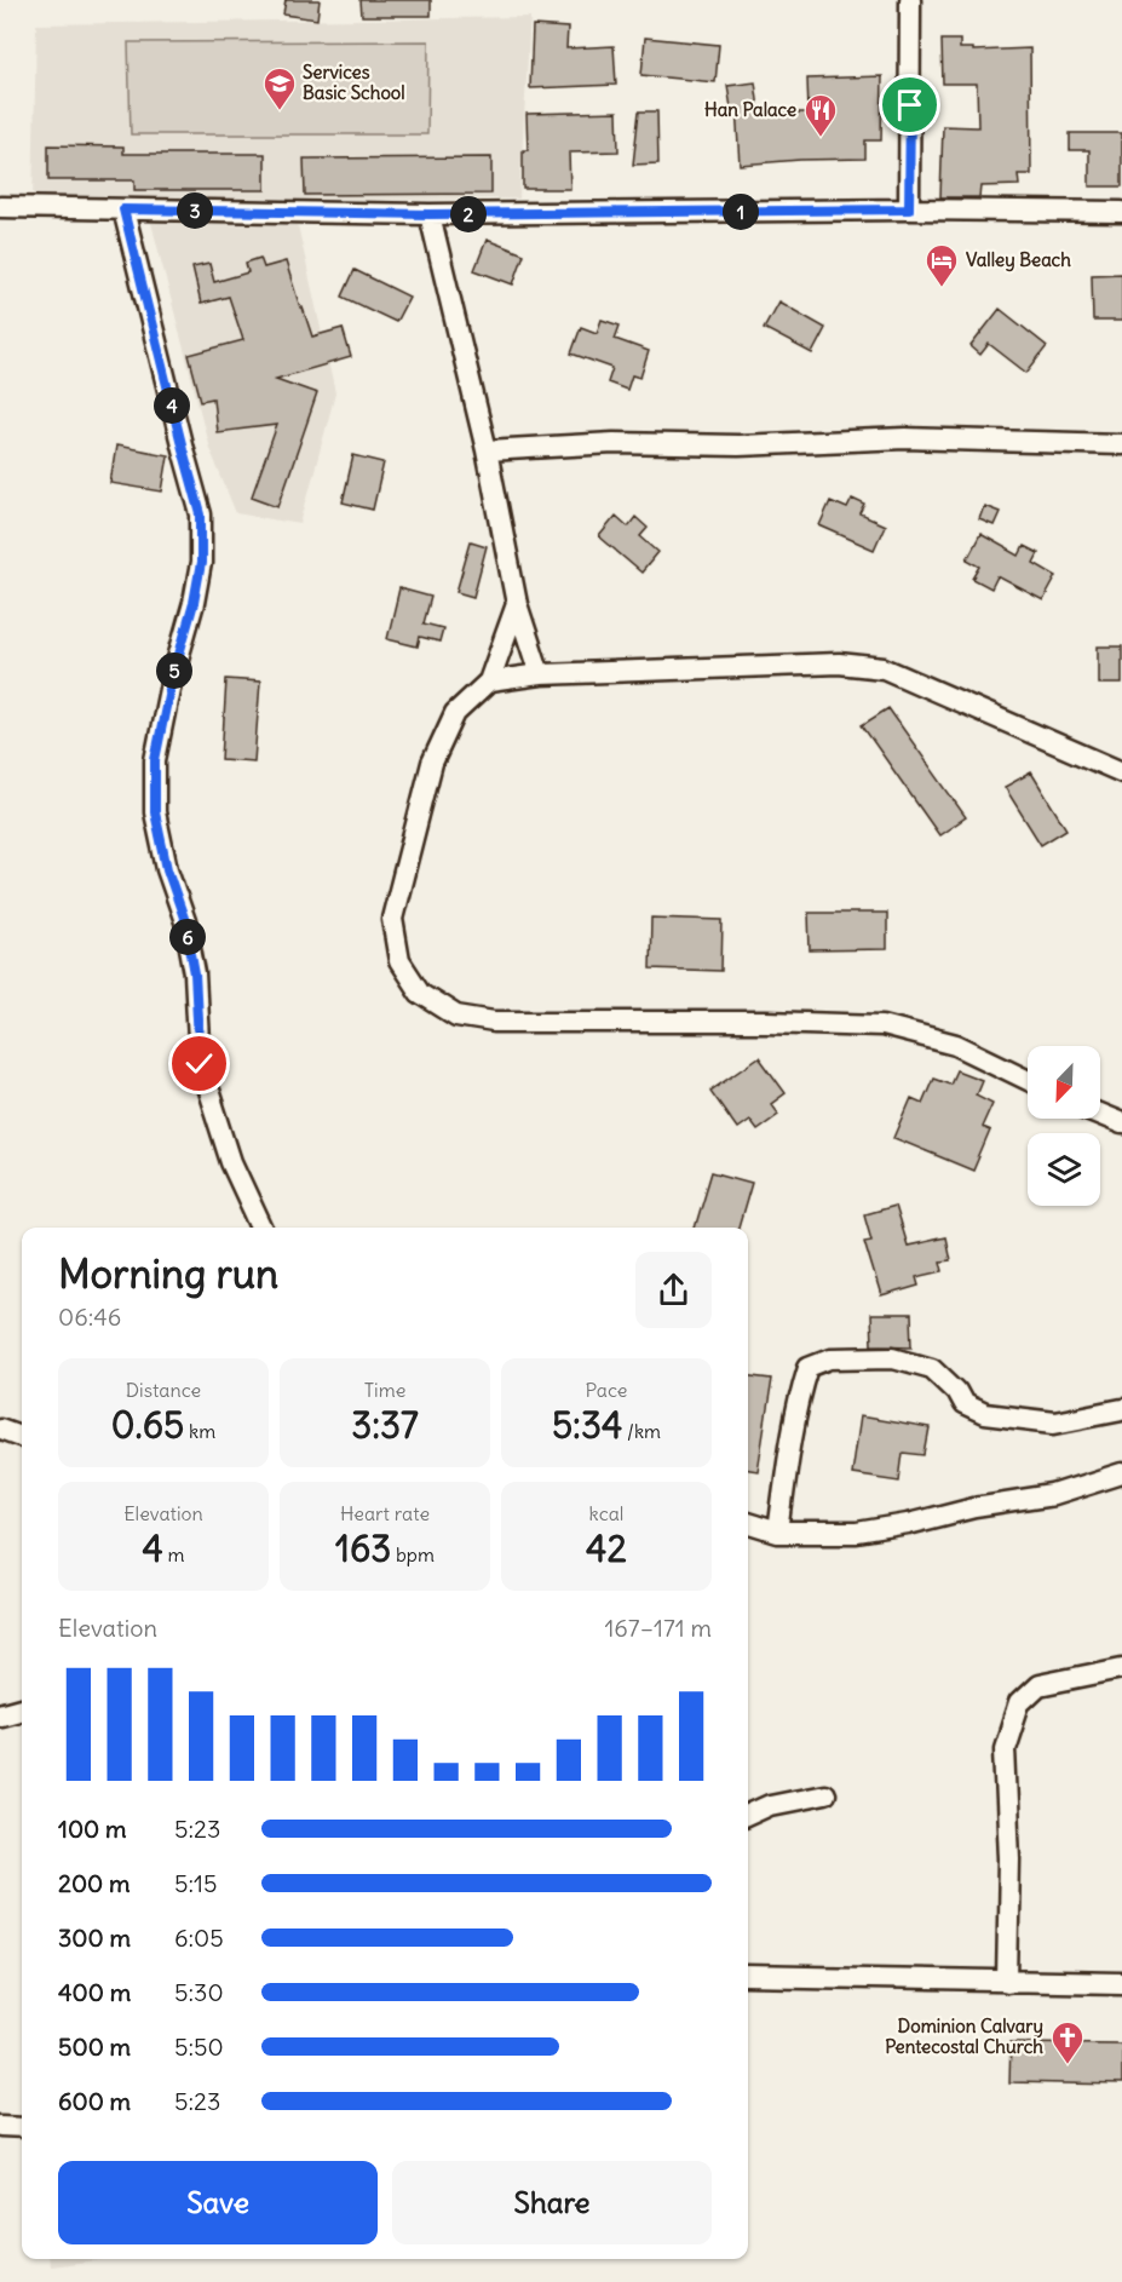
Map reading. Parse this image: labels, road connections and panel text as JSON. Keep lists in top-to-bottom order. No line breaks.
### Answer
{"places":{"school or university":["Services Basic School"],"restaurant":["Han Palace"],"hotel":["Valley Beach"],"church":["Dominion Calvary Pentecostal Church"]},"north":"bottom left","page":{"pins":["3","1","2","4","5","6"],"heading":["Morning run","06:46"],"stats":[["Distance","0.65 km"],["Time","3:37"],["Pace","5:34 /km"],["Elevation","4 m"],["Heart rate","163 bpm"],["kcal","42"]],"chart":["Elevation","167–171 m"],"list":[{"name":"100 m","note":"5:23"},{"name":"200 m","note":"5:15"},{"name":"300 m","note":"6:05"},{"name":"400 m","note":"5:30"},{"name":"500 m","note":"5:50"},{"name":"600 m","note":"5:23"}],"buttons":["Save","Share"]}}
